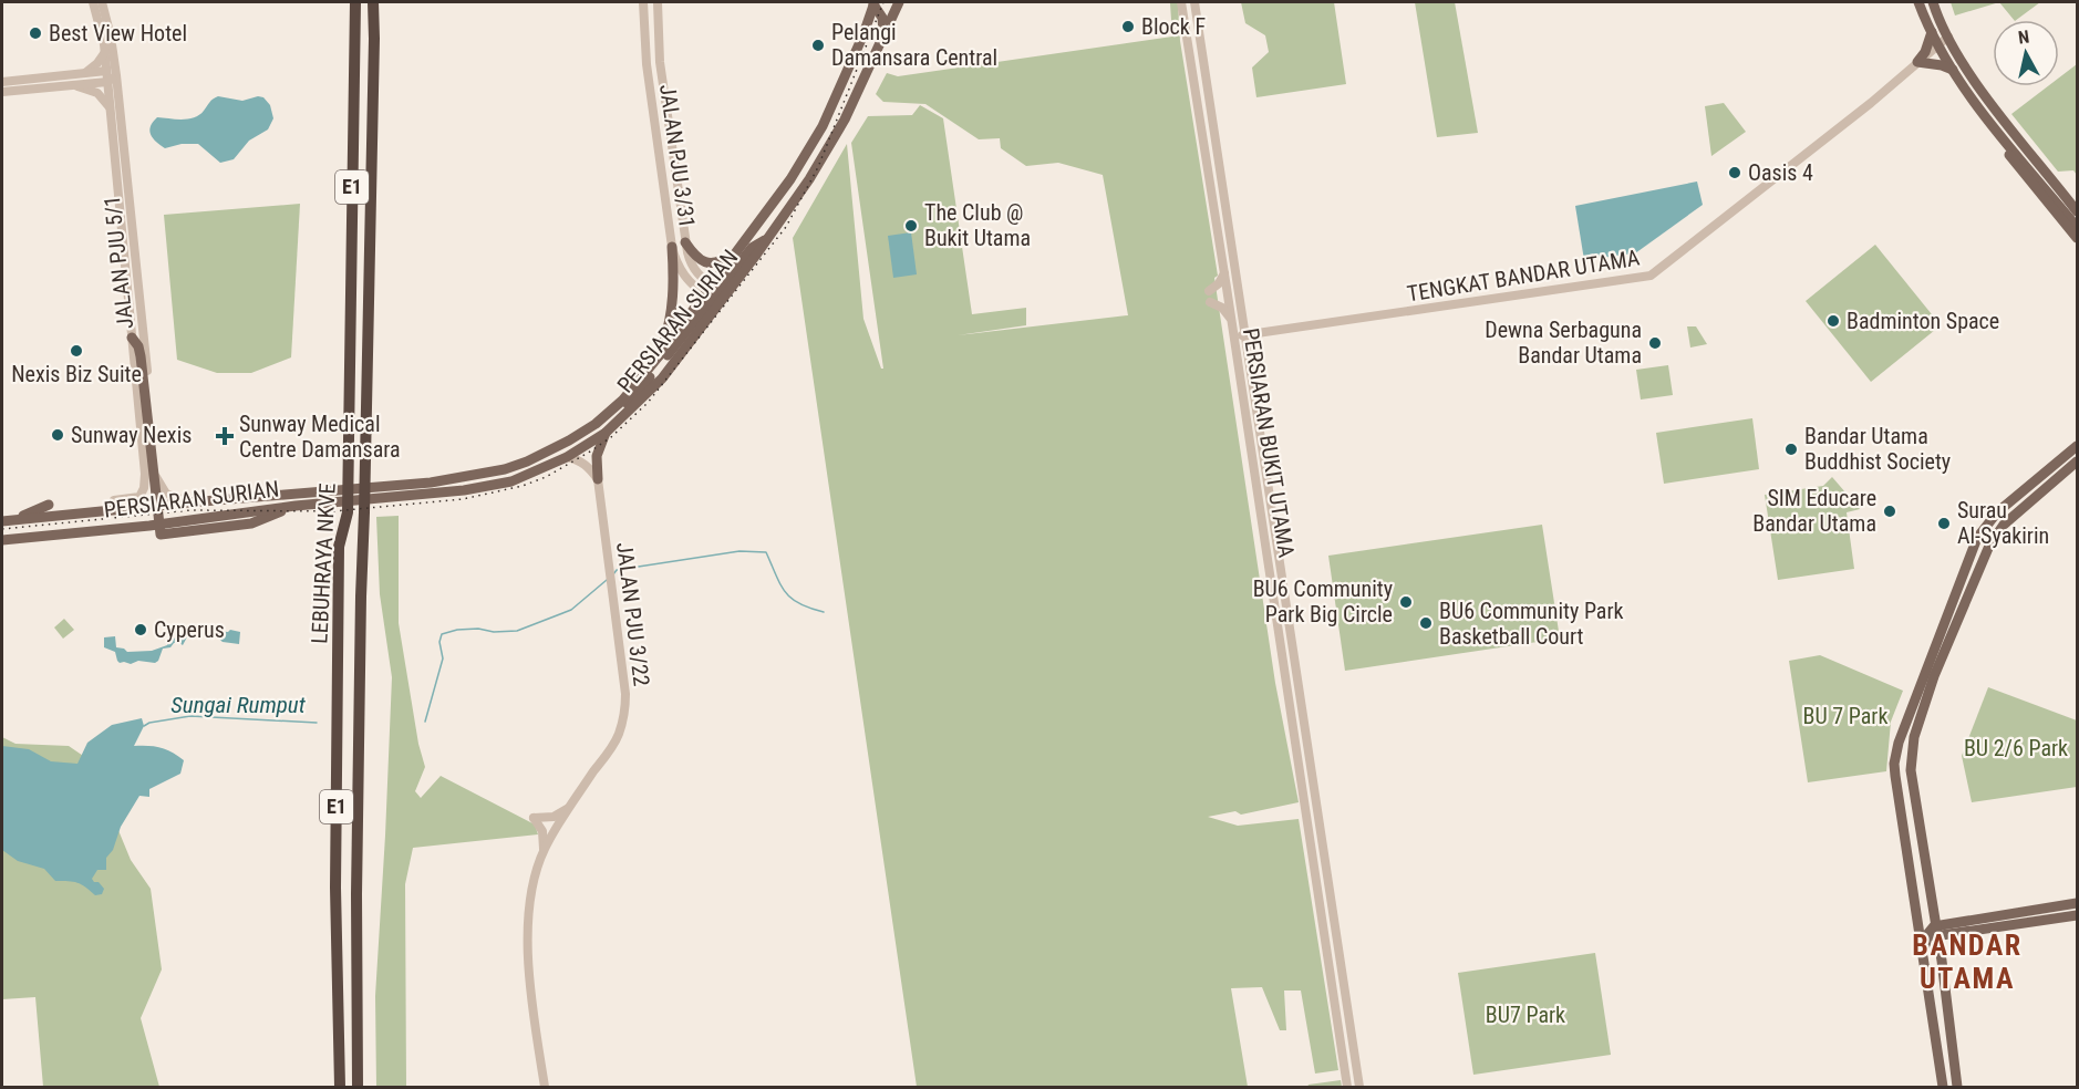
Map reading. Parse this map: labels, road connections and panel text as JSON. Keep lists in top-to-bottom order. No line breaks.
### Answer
{"streets":{"highway":["E1","LEBUHRAYA NKVE"],"main road":["PERSIARAN SURIAN"],"street":["JALAN PJU 3/31","JALAN PJU 5/1","TENGKAT BANDAR UTAMA","PERSIARAN BUKIT UTAMA","JALAN PJU 3/22"]},"crossings":[["JALAN PJU 3/31","PERSIARAN SURIAN"],["TENGKAT BANDAR UTAMA","PERSIARAN BUKIT UTAMA"]],"districts":["BANDAR UTAMA"],"water":["Sungai Rumput"],"parks":["BU 7 Park","BU 2/6 Park","BU7 Park"],"places":{"other":["Block F","Best View Hotel","Pelangi Damansara Central","Oasis 4","The Club @ Bukit Utama","Badminton Space","Dewna Serbaguna Bandar Utama","Nexis Biz Suite","Sunway Nexis","Bandar Utama Buddhist Society","SIM Educare Bandar Utama","Surau Al-Syakirin","BU6 Community Park Big Circle","BU6 Community Park Basketball Court","Cyperus"],"health":["Sunway Medical Centre Damansara"]},"north":"top"}
